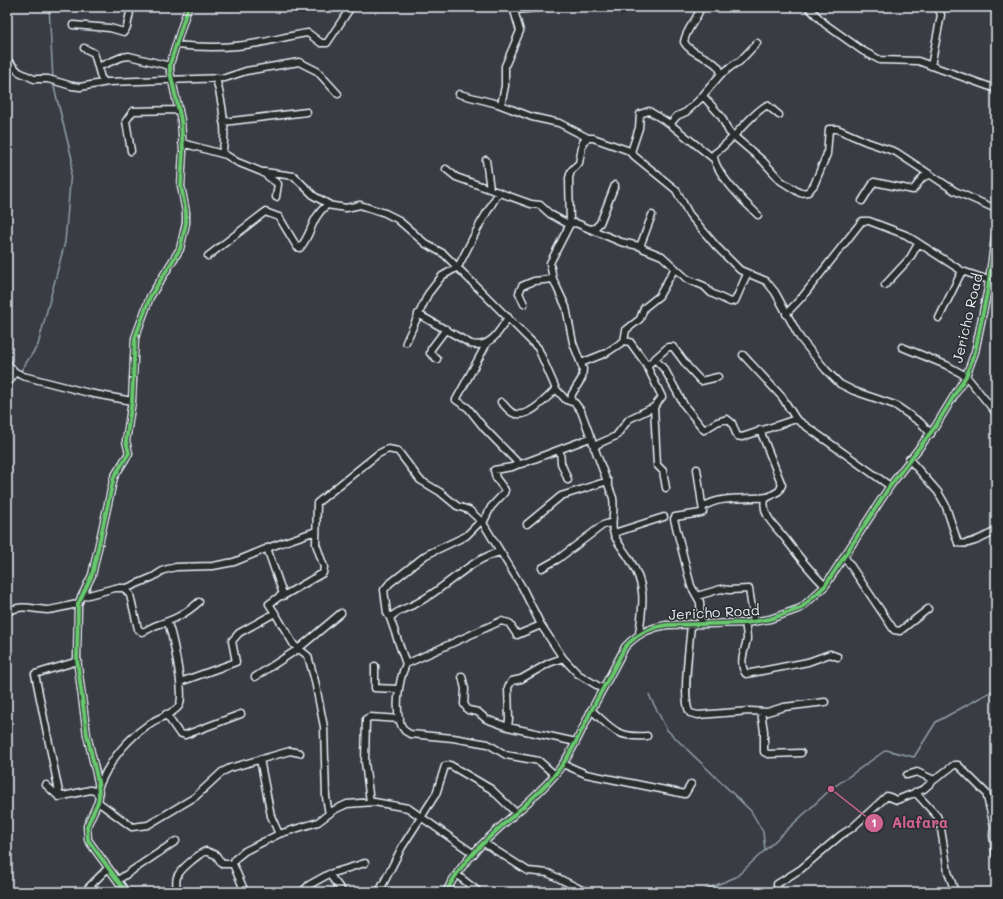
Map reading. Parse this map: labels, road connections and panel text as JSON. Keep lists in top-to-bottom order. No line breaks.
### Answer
{"streets":{"street":["Jericho Road"]},"places":["Alafara"]}
